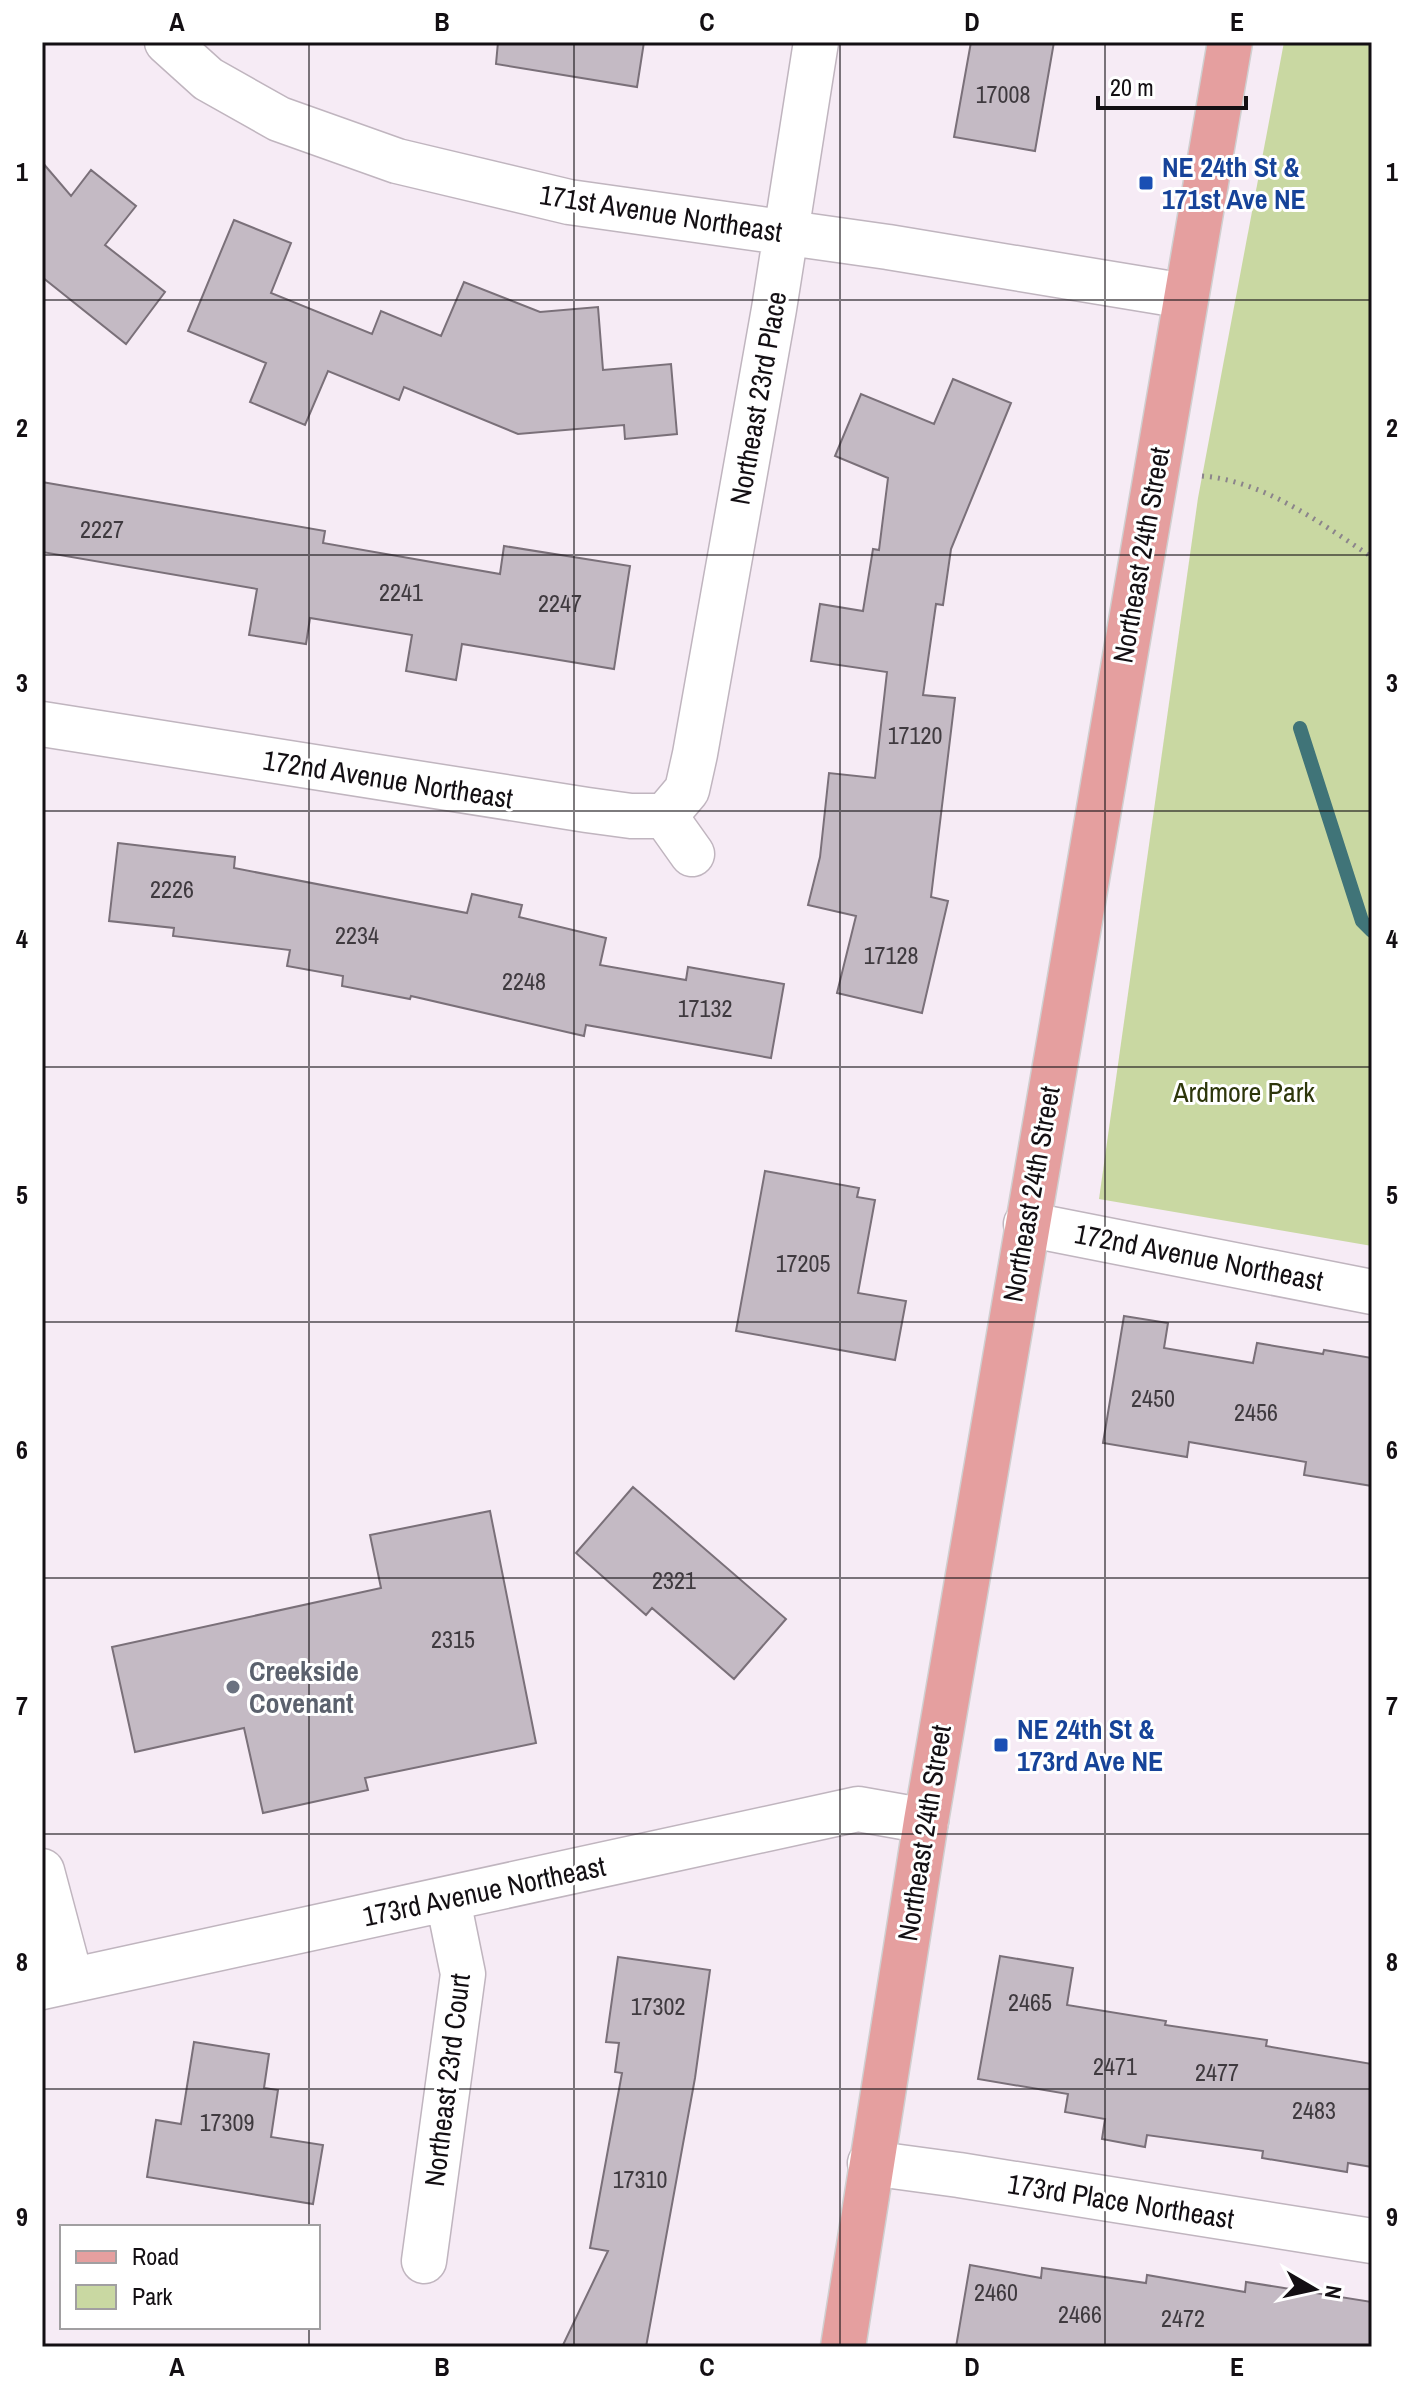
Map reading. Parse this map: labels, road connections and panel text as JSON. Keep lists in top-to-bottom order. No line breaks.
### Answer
{"streets":{"main road":["Northeast 24th Street"],"street":["171st Avenue Northeast","Northeast 23rd Place","172nd Avenue Northeast","173rd Avenue Northeast","Northeast 23rd Court","173rd Place Northeast"]},"crossings":[["171st Avenue Northeast","Northeast 23rd Place"],["171st Avenue Northeast","Northeast 24th Street"],["Northeast 23rd Place","172nd Avenue Northeast"],["Northeast 24th Street","172nd Avenue Northeast"],["Northeast 24th Street","173rd Avenue Northeast"],["Northeast 24th Street","173rd Place Northeast"],["173rd Avenue Northeast","Northeast 23rd Court"]],"parks":["Ardmore Park"],"places":{"transit":["NE 24th St & 171st Ave NE","NE 24th St & 173rd Ave NE"],"other":["Creekside Covenant"]},"house_numbers":["17008","2227","2241","2247","17120","2226","2234","17128","2248","17132","17205","2450","2456","2321","2315","2465","17302","2471","2477","2483","17309","17310","2460","2466","2472"],"legend":["Road","Park"],"scale_bar":"20 m","north":"right","grid":{"columns":["A","B","C","D","E"],"rows":["1","2","3","4","5","6","7","8","9"]}}
